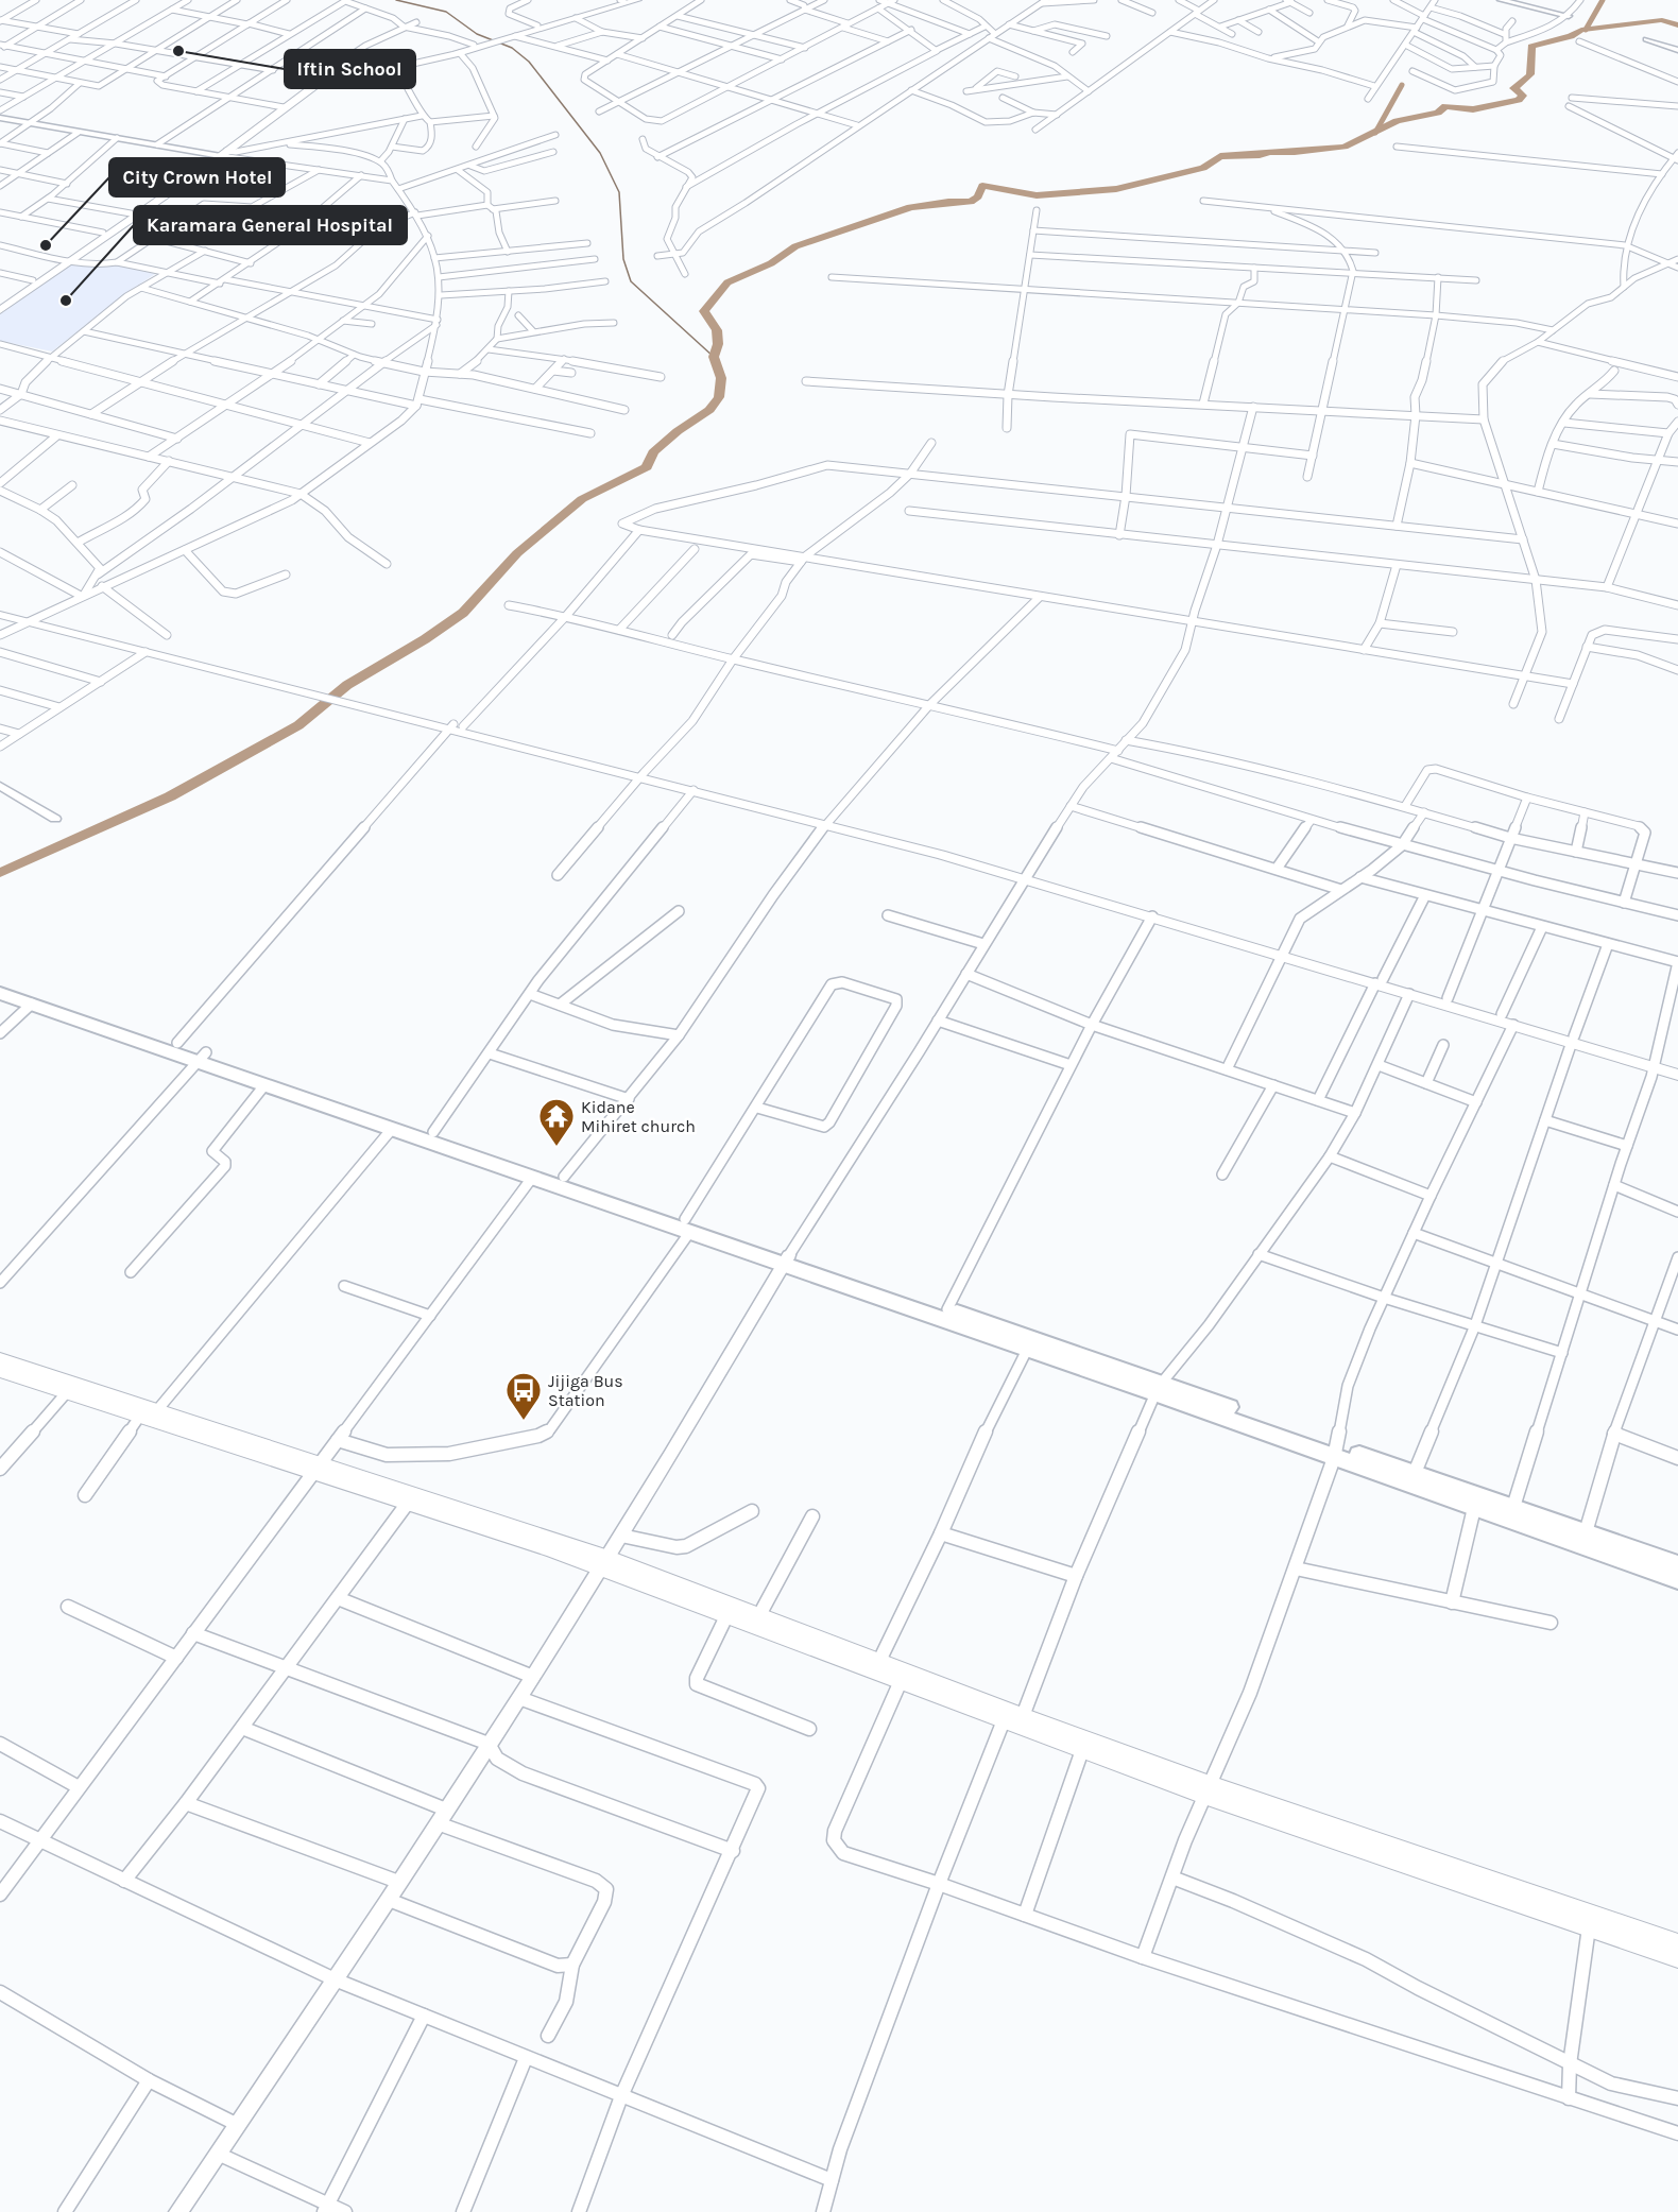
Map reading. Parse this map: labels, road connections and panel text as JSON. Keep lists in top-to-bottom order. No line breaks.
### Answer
{"places":{"other":["Iftin School","City Crown Hotel","Karamara General Hospital"],"temple":["Kidane Mihiret church"],"bus stop":["Jijiga Bus Station"]}}
